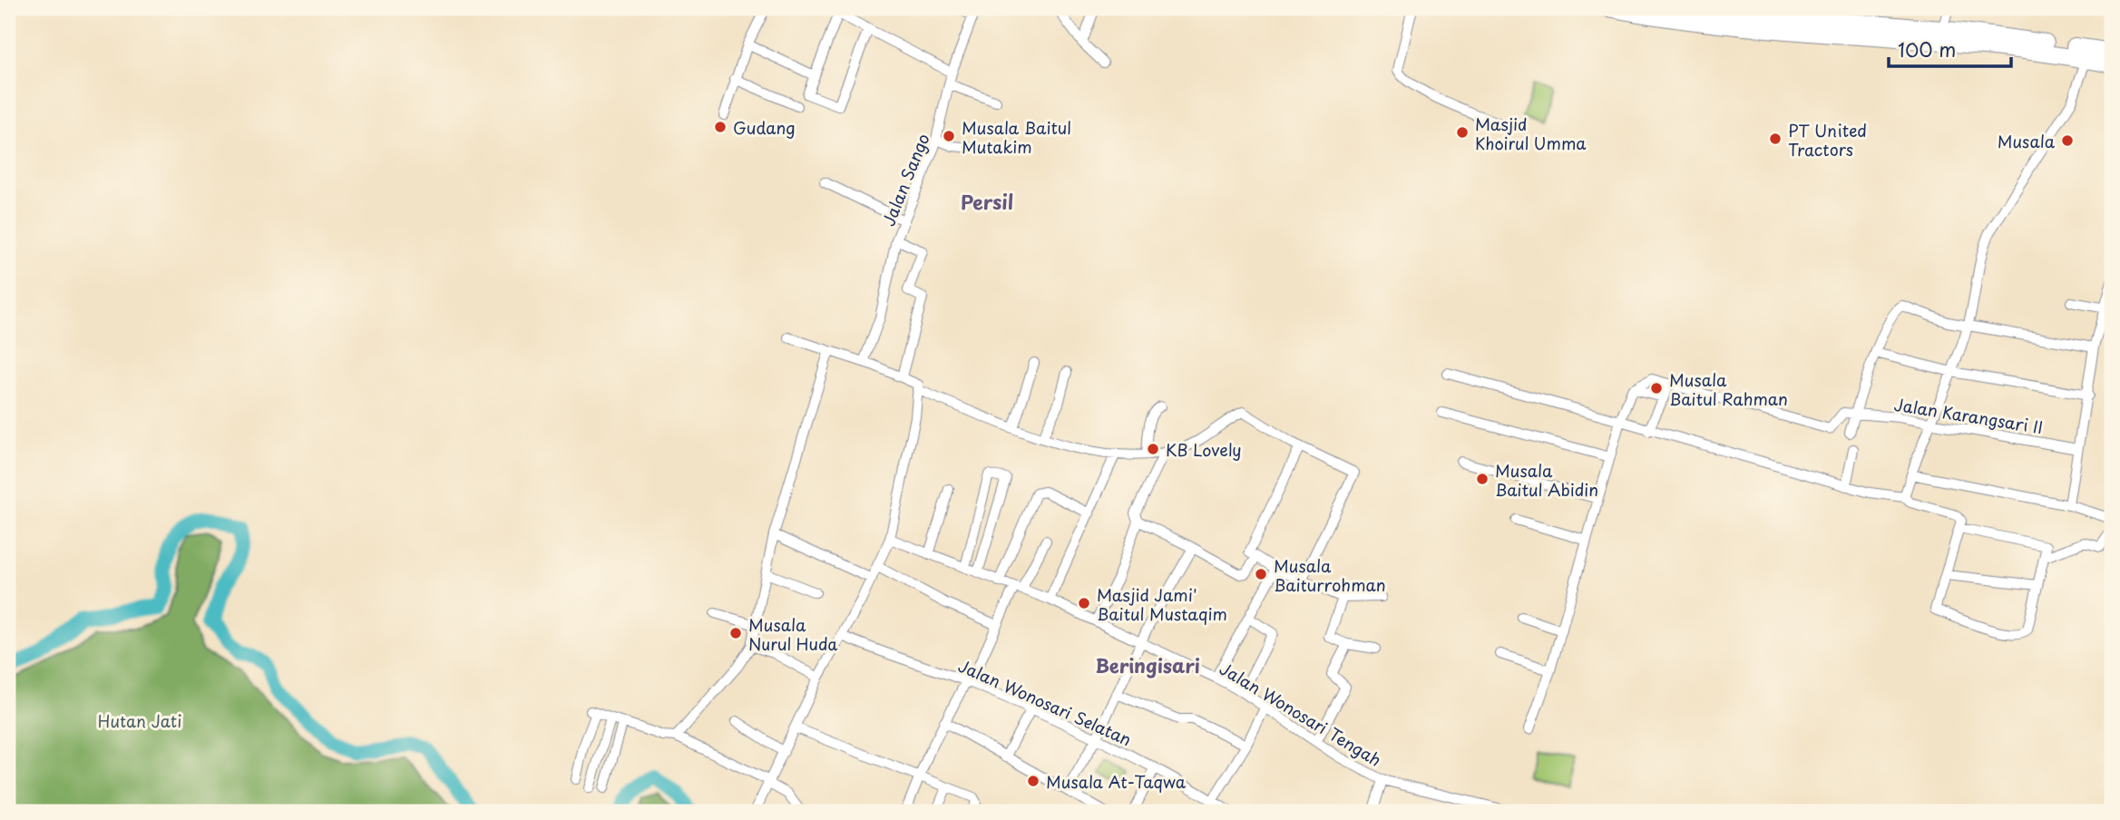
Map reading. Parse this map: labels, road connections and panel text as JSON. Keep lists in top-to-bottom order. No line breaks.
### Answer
{"streets":{"street":["Jalan Sango","Jalan Karangsari II","Jalan Wonosari Selatan","Jalan Wonosari Tengah"]},"districts":["Persil","Beringisari"],"parks":["Hutan Jati"],"places":["Gudang","Masjid Khoirul Umma","Musala Baitul Mutakim","PT United Tractors","Musala","Musala Baitul Rahman","KB Lovely","Musala Baitul Abidin","Musala Baiturrohman","Masjid Jami' Baitul Mustaqim","Musala Nurul Huda","Musala At-Taqwa"],"scale_bar":"100 m"}
